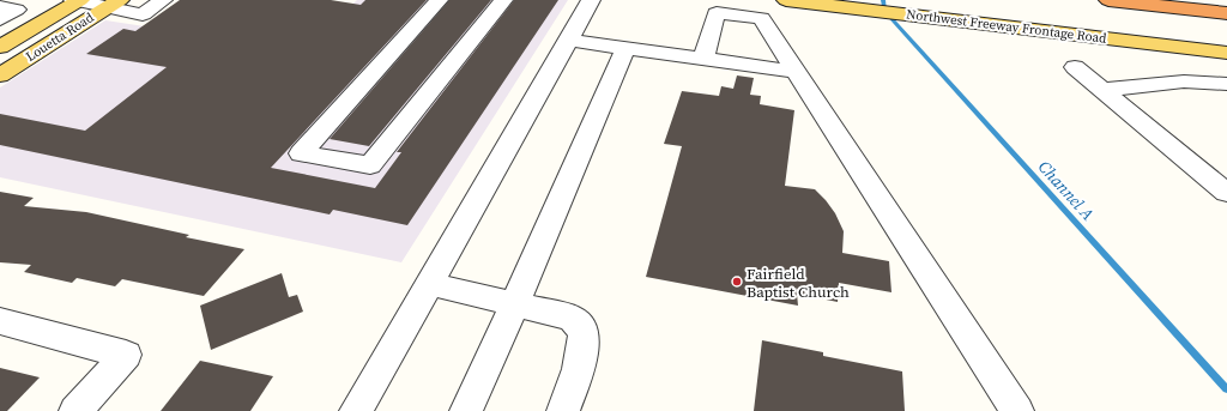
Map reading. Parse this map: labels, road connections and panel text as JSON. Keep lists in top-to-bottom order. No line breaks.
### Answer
{"streets":{"main road":["Northwest Freeway Frontage Road","Louetta Road"]},"water":["Channel A"],"places":["Fairfield Baptist Church"]}
